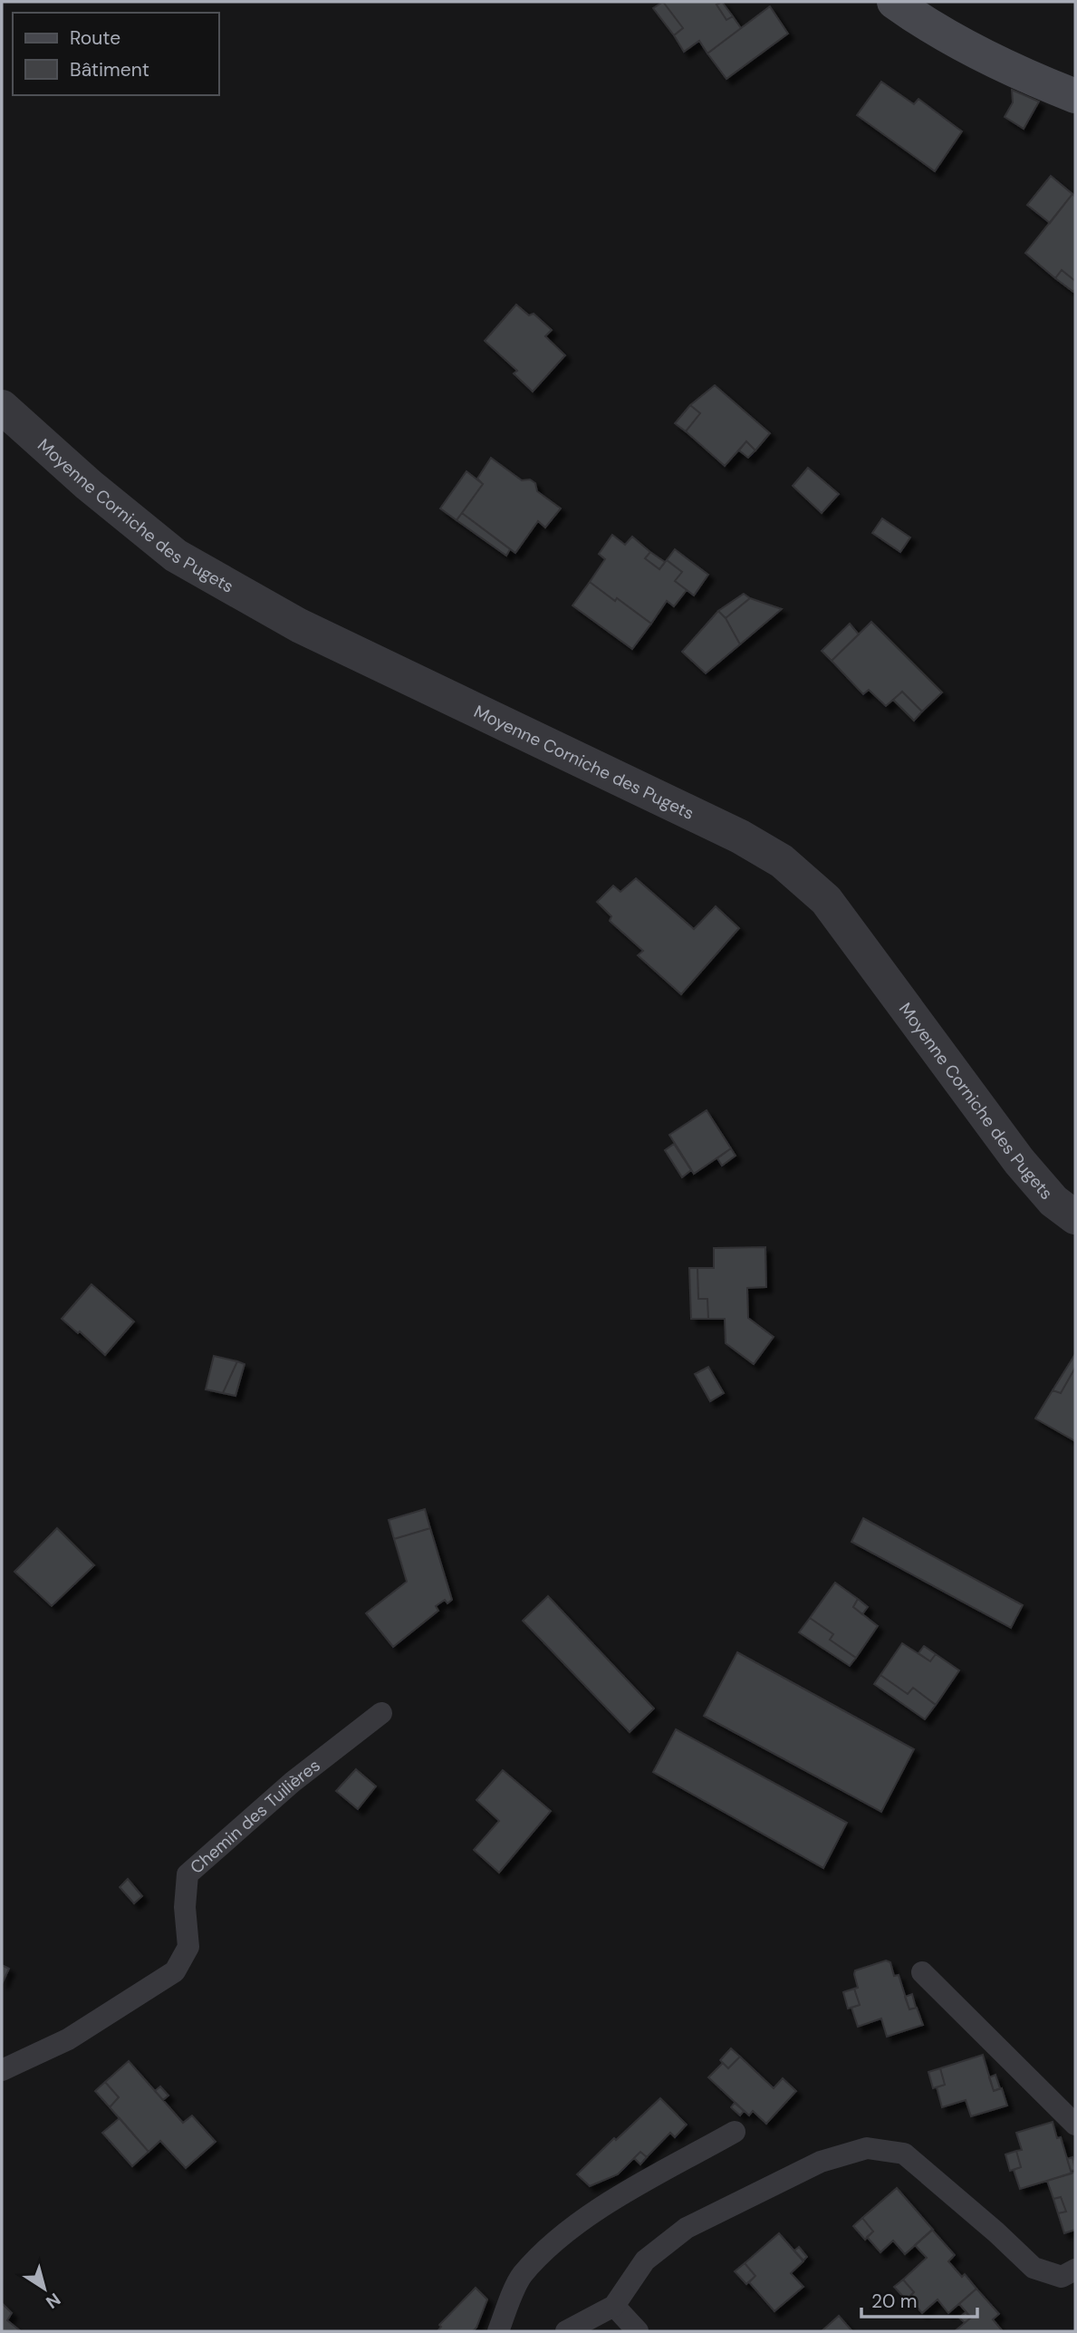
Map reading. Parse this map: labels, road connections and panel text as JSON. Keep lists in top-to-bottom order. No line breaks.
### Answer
{"streets":{"street":["Moyenne Corniche des Pugets"],"lane":["Chemin des Tuilières"]},"legend":["Route","Bâtiment"],"scale_bar":"20 m","north":"bottom right"}
